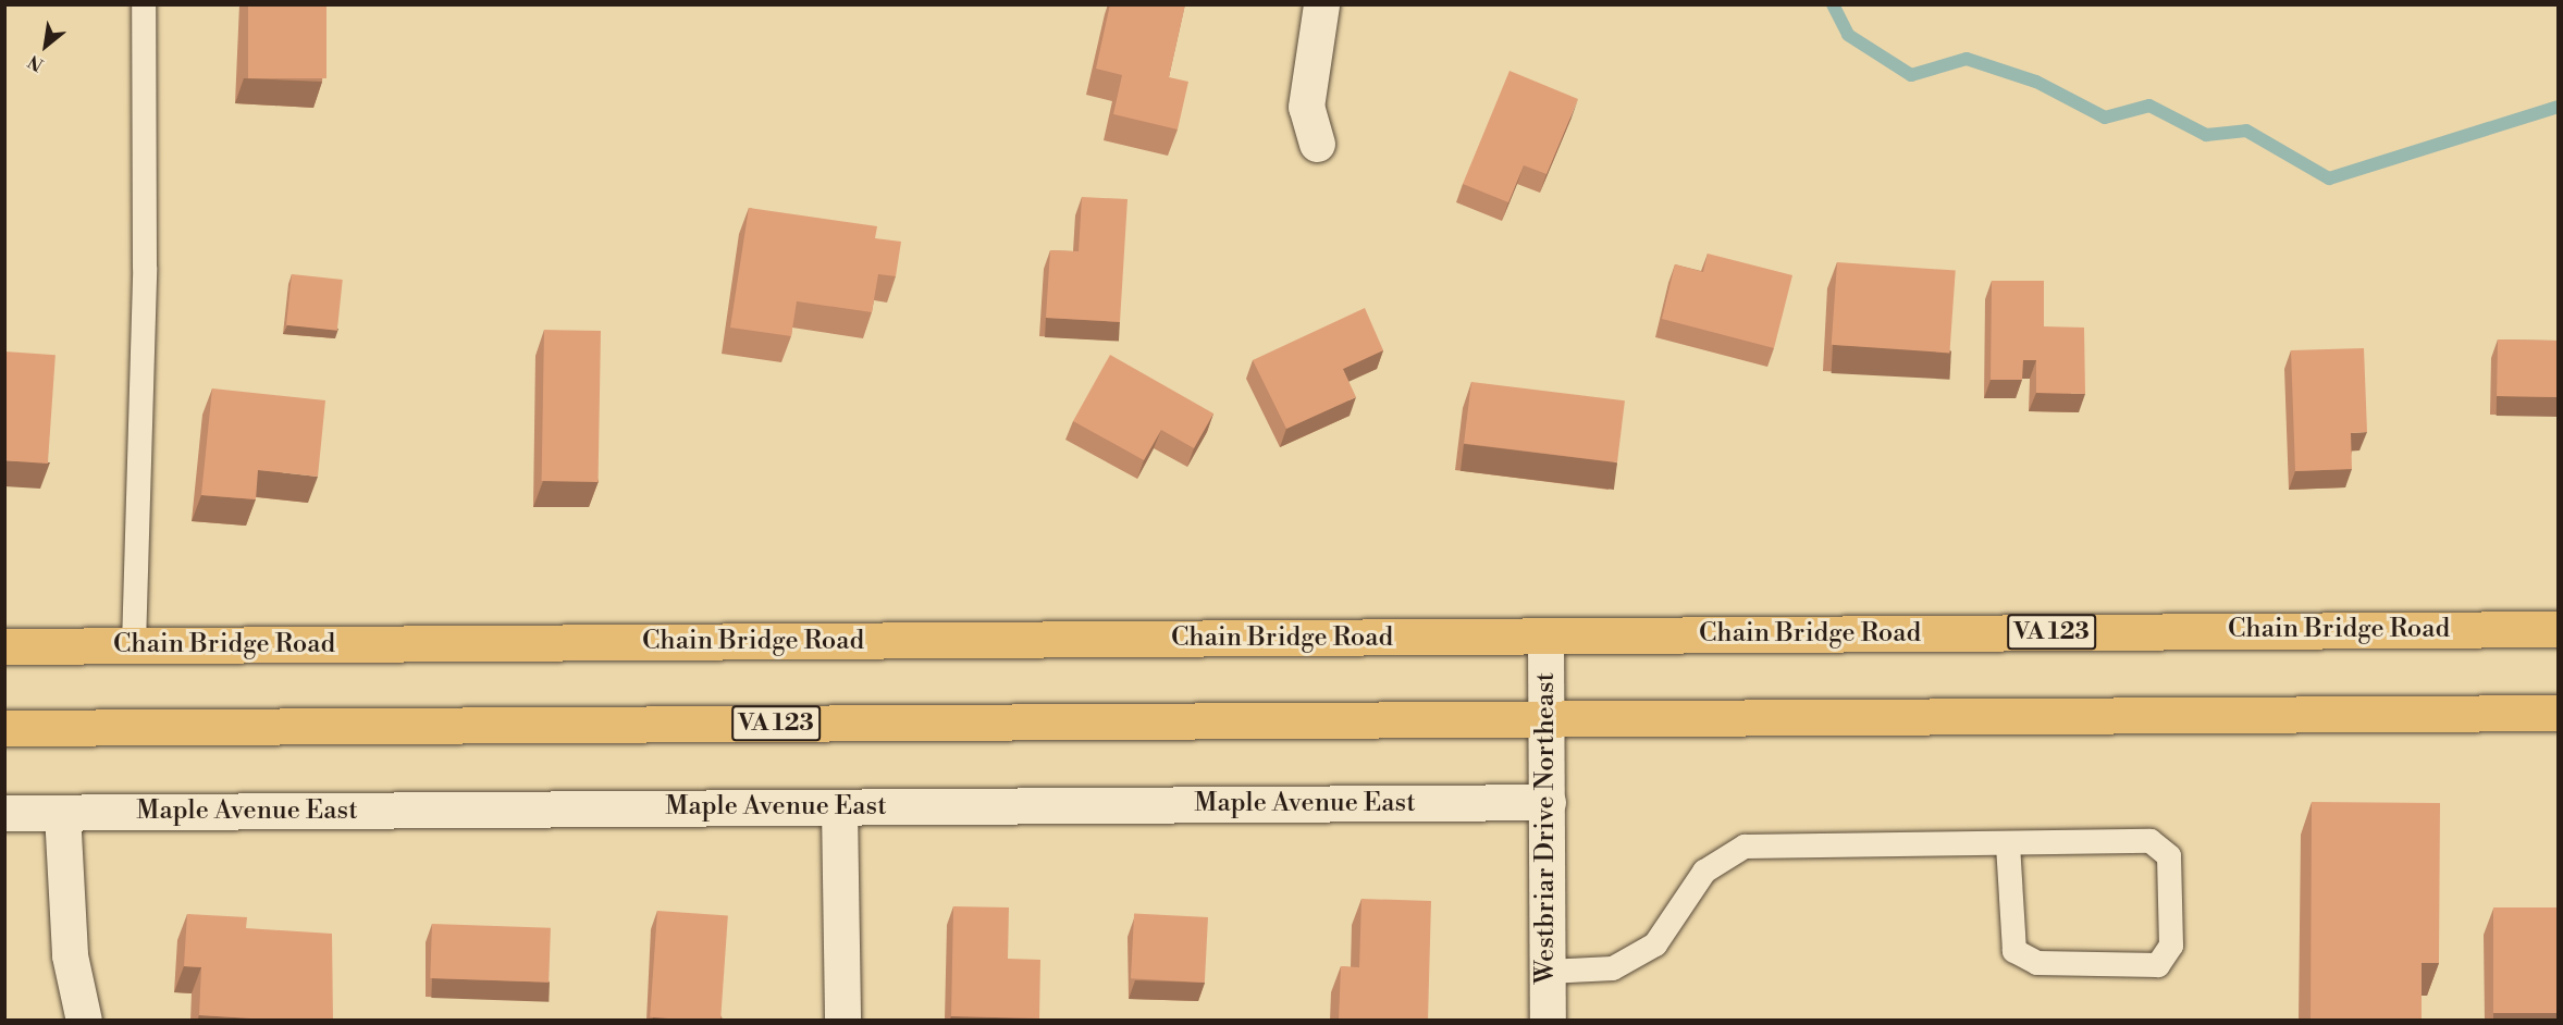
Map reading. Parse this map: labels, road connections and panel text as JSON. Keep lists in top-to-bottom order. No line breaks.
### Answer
{"streets":{"main road":["Chain Bridge Road","VA 123"],"street":["Maple Avenue East","Westbriar Drive Northeast"]},"crossings":[["Chain Bridge Road","Westbriar Drive Northeast"],["VA 123","Westbriar Drive Northeast"],["Maple Avenue East","Westbriar Drive Northeast"]],"north":"bottom left"}
